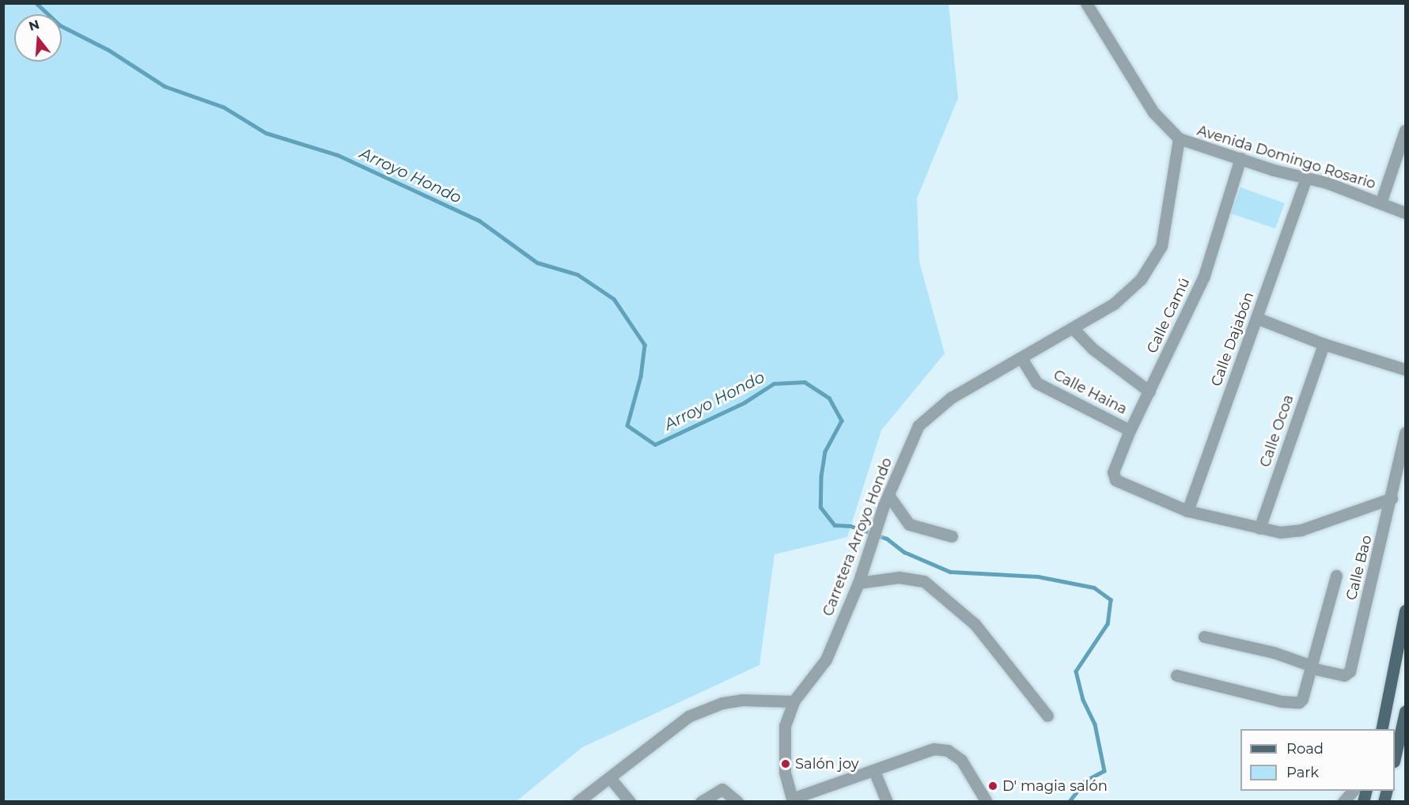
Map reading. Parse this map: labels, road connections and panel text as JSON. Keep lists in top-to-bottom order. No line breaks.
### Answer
{"streets":{"street":["Avenida Domingo Rosario","Calle Camú","Calle Dajabón","Calle Haina","Calle Ocoa","Carretera Arroyo Hondo","Calle Bao"]},"crossings":[["Avenida Domingo Rosario","Calle Camú"],["Avenida Domingo Rosario","Calle Dajabón"],["Avenida Domingo Rosario","Carretera Arroyo Hondo"],["Calle Camú","Calle Dajabón"],["Calle Camú","Calle Haina"],["Calle Haina","Carretera Arroyo Hondo"]],"water":["Arroyo Hondo"],"places":["Salón joy","D' magia salón"],"legend":["Road","Park"],"north":"top"}
